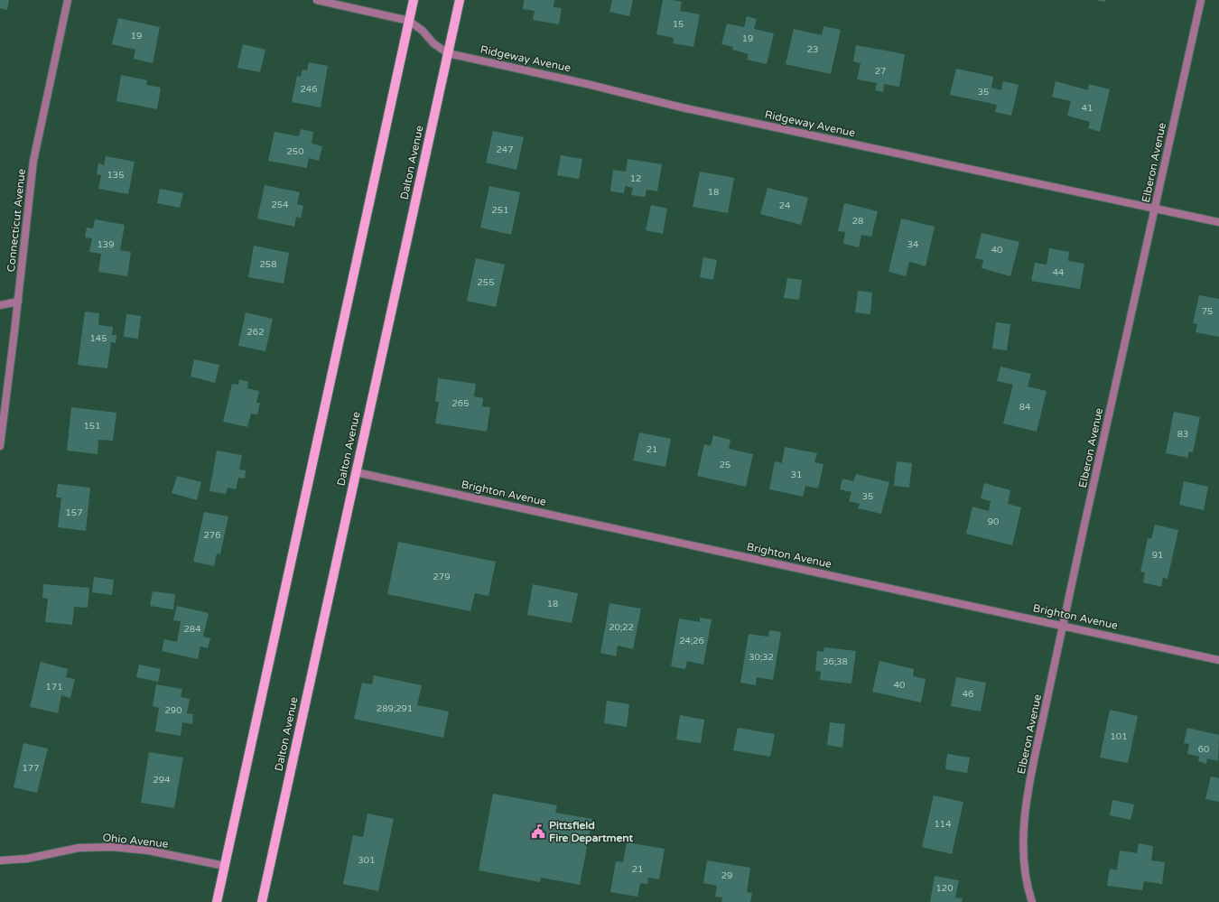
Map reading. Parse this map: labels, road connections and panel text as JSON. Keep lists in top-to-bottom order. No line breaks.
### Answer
{"streets":{"main road":["Dalton Avenue"],"street":["Ridgeway Avenue","Elberon Avenue","Connecticut Avenue","Brighton Avenue","Ohio Avenue"]},"crossings":[["Ridgeway Avenue","Dalton Avenue"],["Ridgeway Avenue","Elberon Avenue"],["Dalton Avenue","Brighton Avenue"],["Elberon Avenue","Brighton Avenue"]],"places":{"public building":["Pittsfield Fire Department"]},"house_numbers":["15","19","19","23","27","246","35","41","247","250","135","12","18","254","24","251","28","139","34","40","258","44","255","75","262","145","265","84","151","83","21","25","31","35","157","90","276","91","279","18","20;22","284","24;26","30;32","36;38","40","171","46","289;291","290","101","60","177","294","114","301","21","29","120"]}
